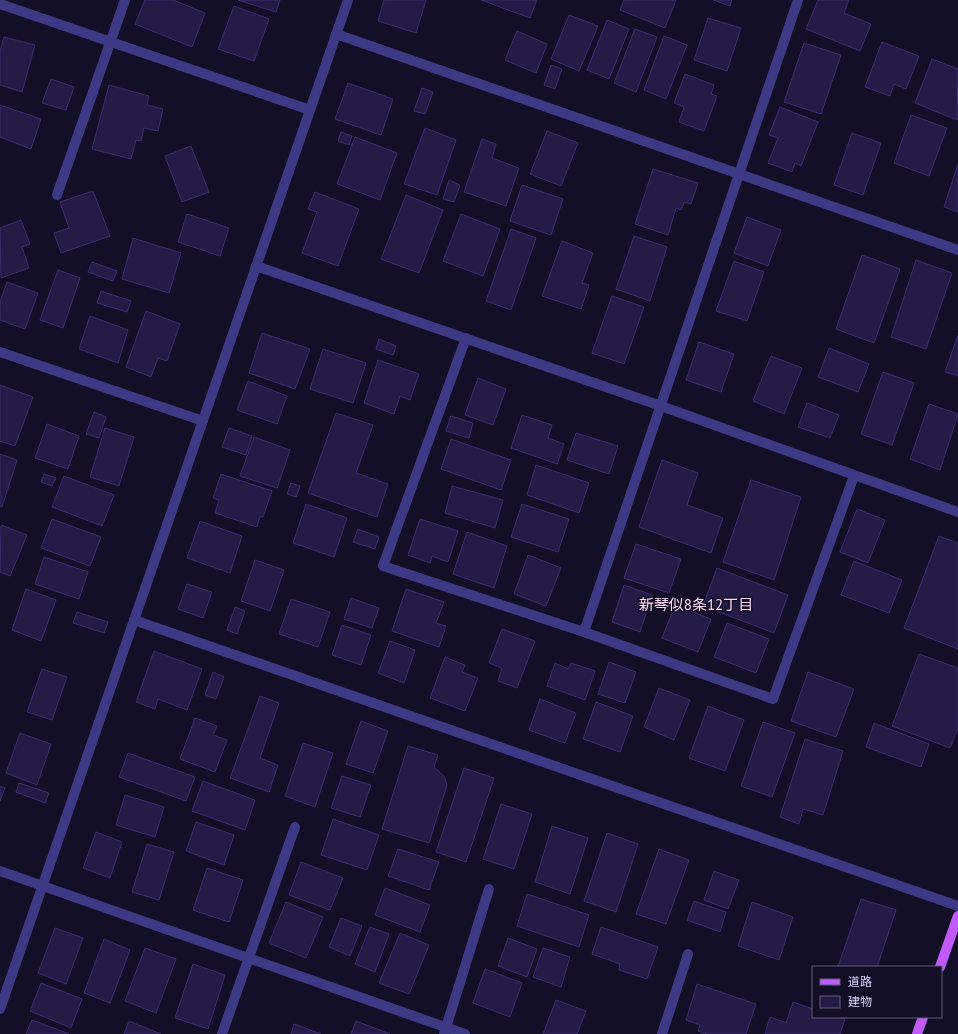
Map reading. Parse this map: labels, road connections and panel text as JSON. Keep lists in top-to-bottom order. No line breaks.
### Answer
{"districts":["新琴似8条12丁目"],"legend":["道路","建物"]}
